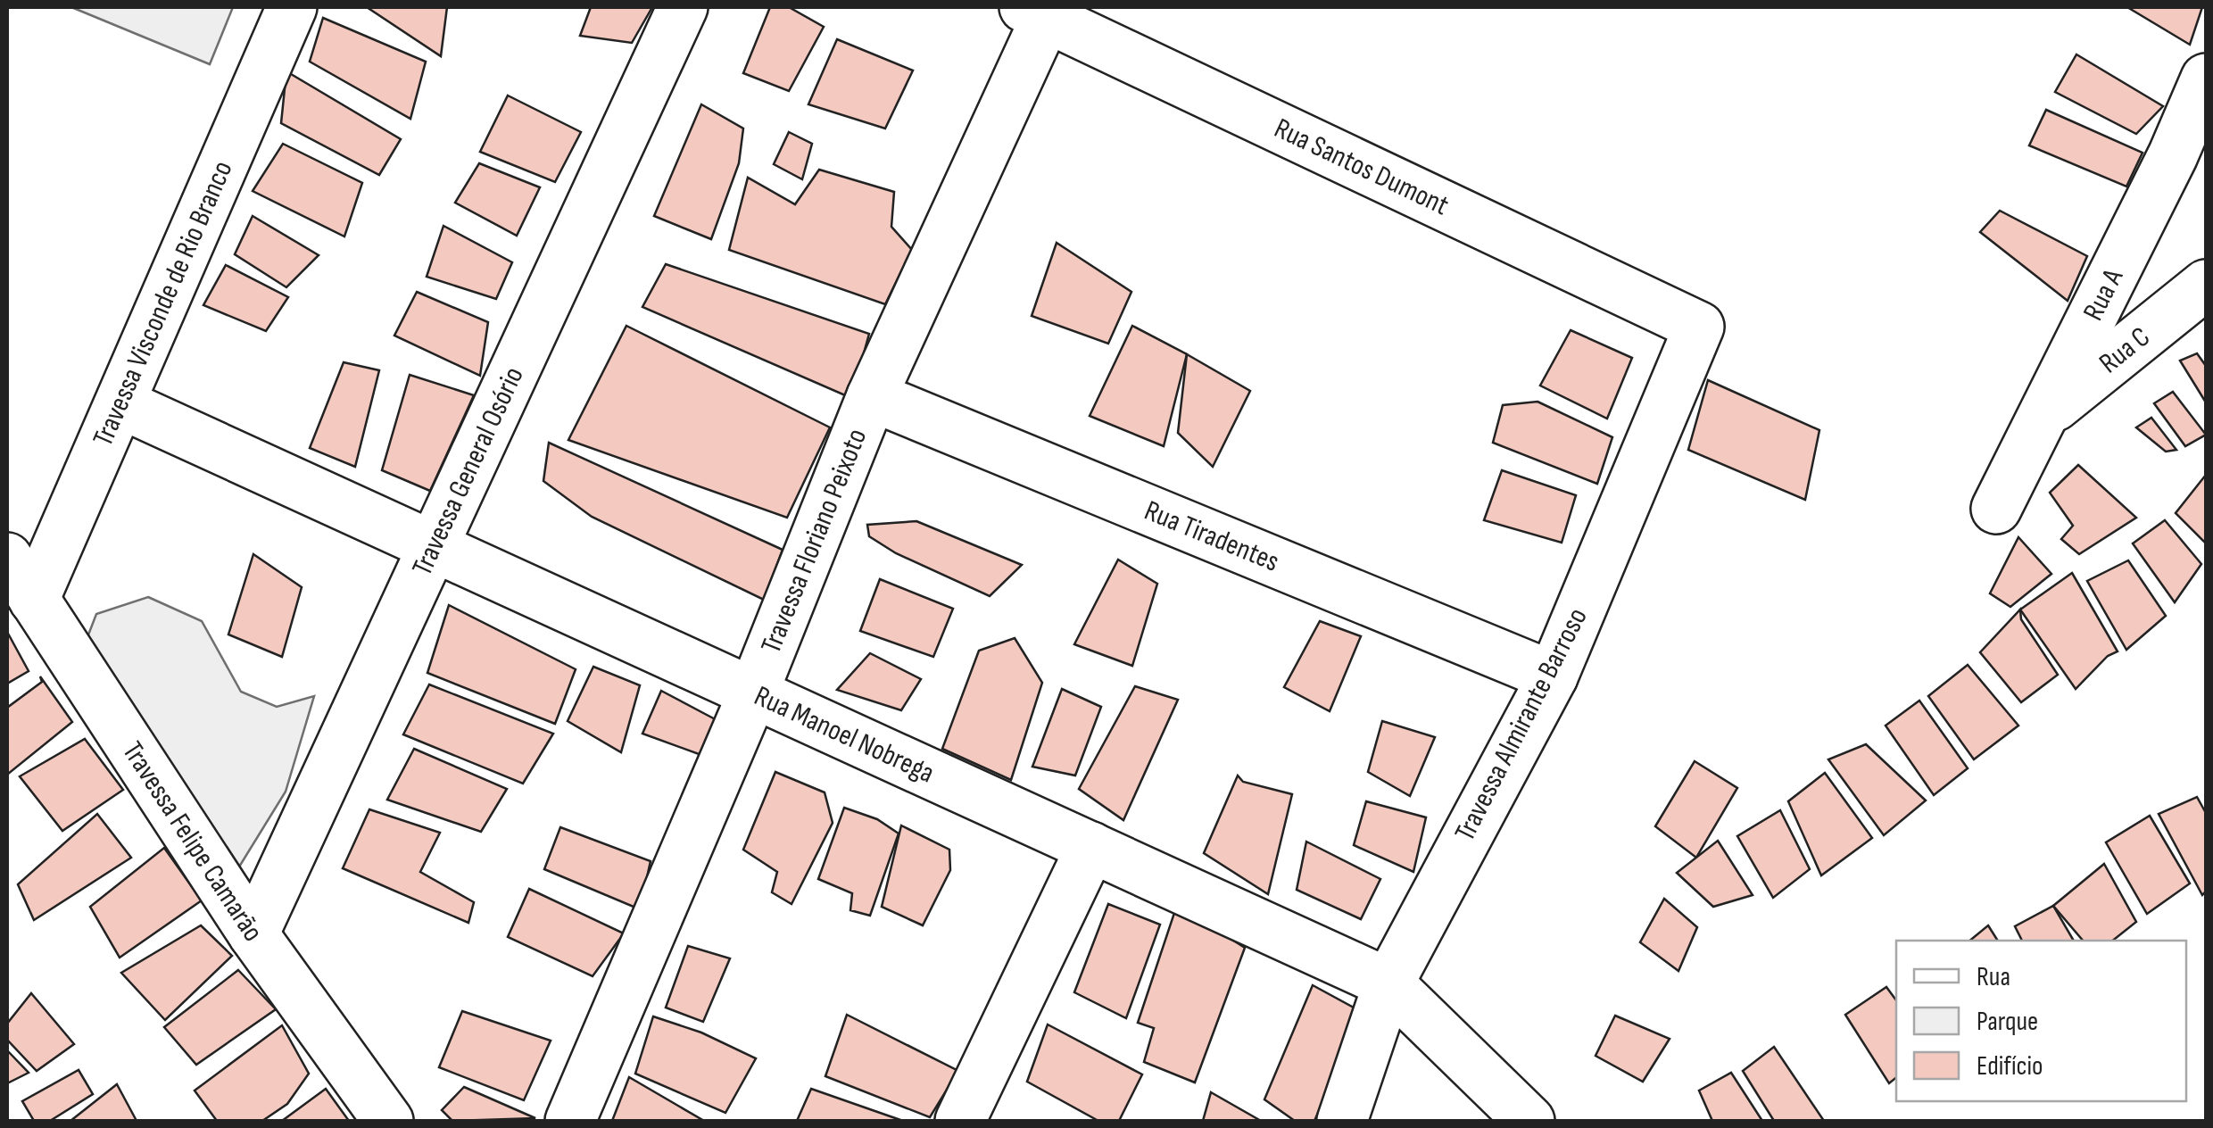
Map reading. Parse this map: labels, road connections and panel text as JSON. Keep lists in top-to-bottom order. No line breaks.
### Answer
{"streets":{"street":["Rua Santos Dumont","Rua A","Travessa Visconde de Rio Branco","Rua C","Travessa General Osório","Rua Tiradentes","Travessa Floriano Peixoto","Travessa Almirante Barroso","Rua Manoel Nobrega","Travessa Felipe Camarão"]},"crossings":[["Rua Santos Dumont","Travessa Floriano Peixoto"],["Rua Santos Dumont","Travessa Almirante Barroso"],["Rua A","Rua C"],["Travessa Visconde de Rio Branco","Rua Manoel Nobrega"],["Travessa Visconde de Rio Branco","Travessa Felipe Camarão"],["Travessa General Osório","Rua Manoel Nobrega"],["Travessa General Osório","Travessa Felipe Camarão"],["Rua Tiradentes","Travessa Floriano Peixoto"],["Rua Tiradentes","Travessa Almirante Barroso"],["Travessa Floriano Peixoto","Rua Manoel Nobrega"],["Travessa Almirante Barroso","Rua Manoel Nobrega"]],"legend":["Rua","Parque","Edifício"]}
